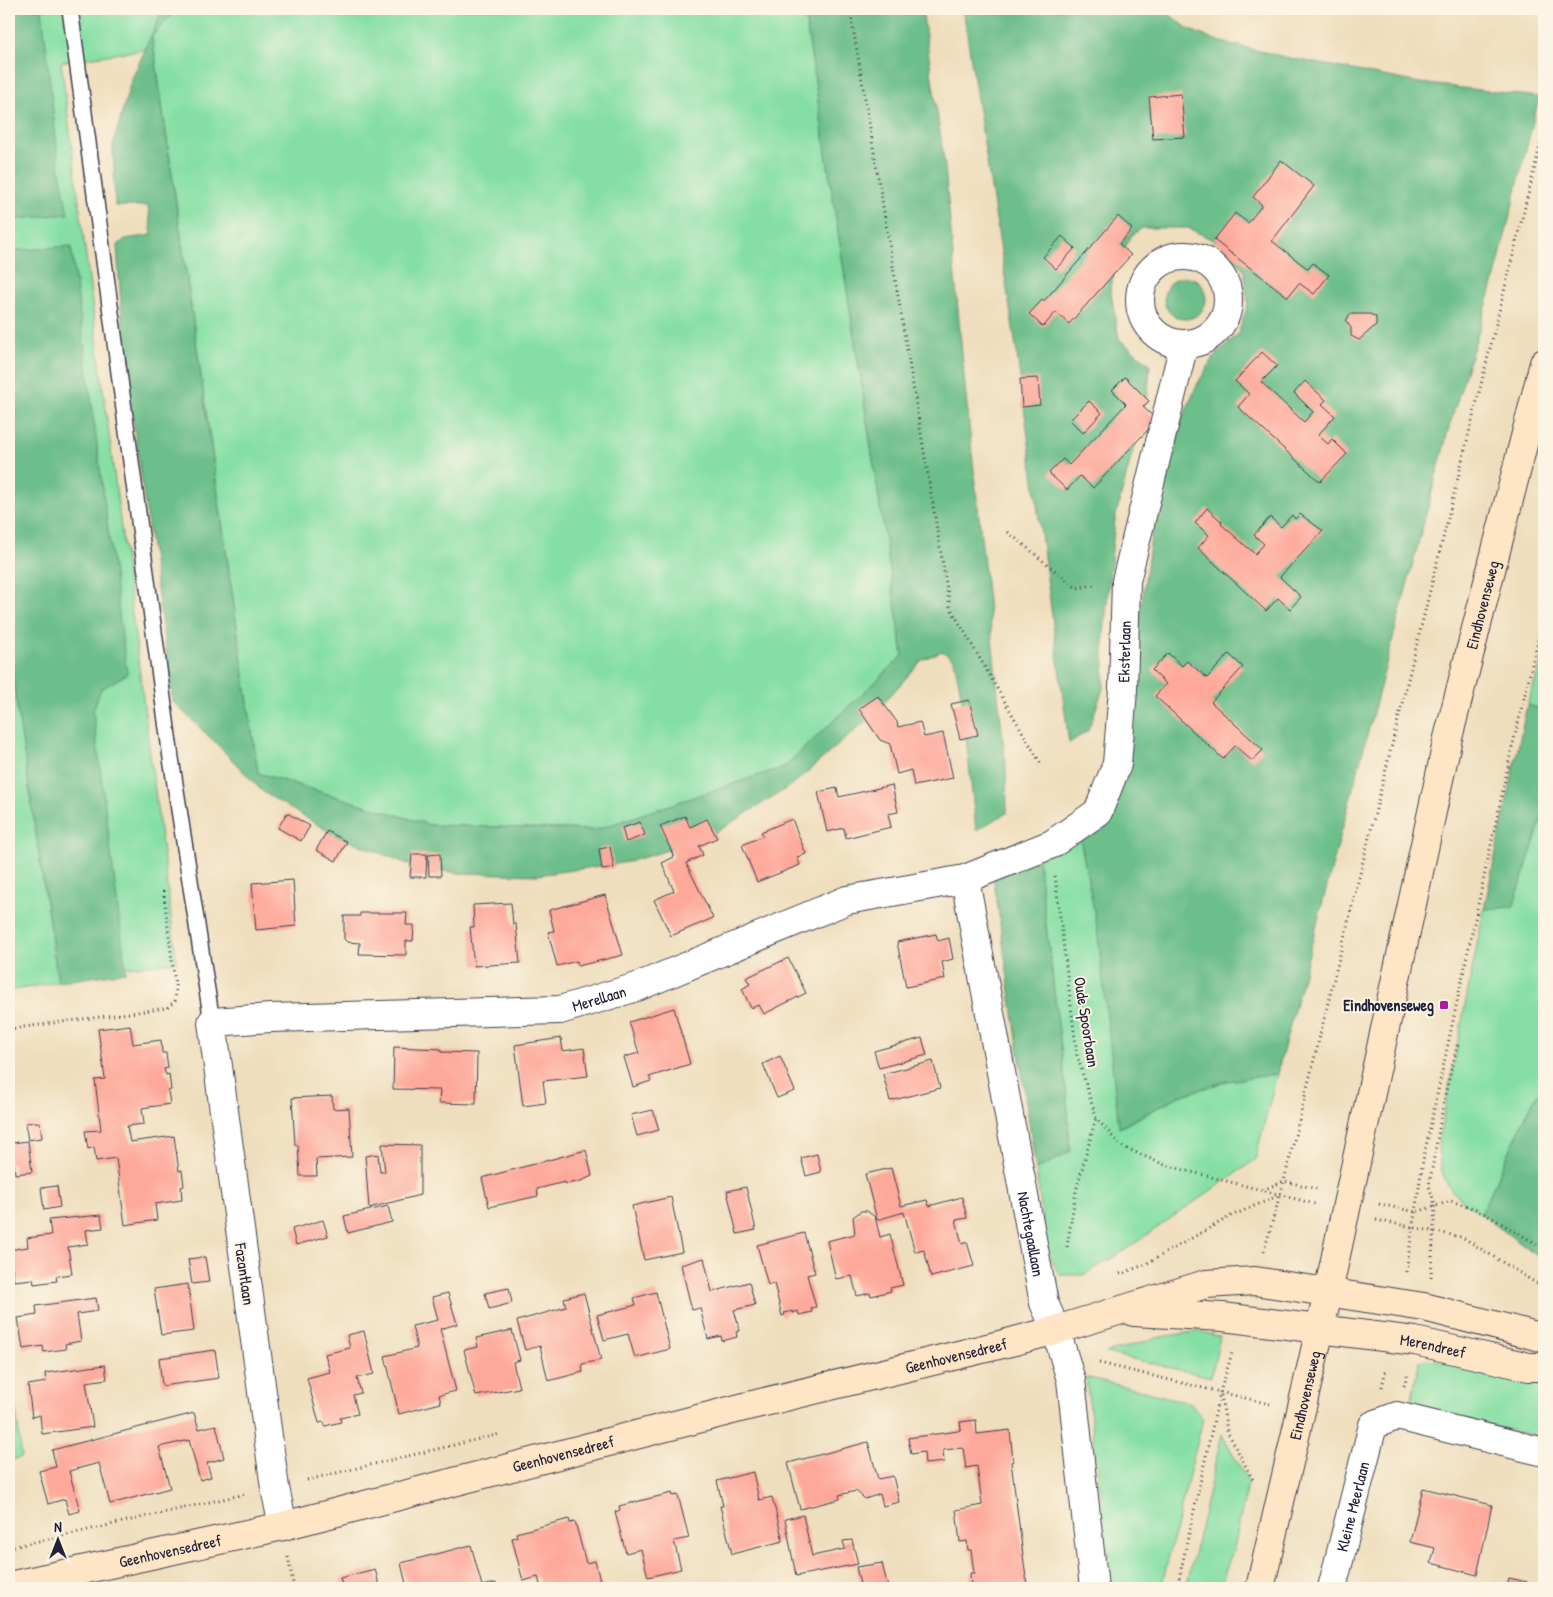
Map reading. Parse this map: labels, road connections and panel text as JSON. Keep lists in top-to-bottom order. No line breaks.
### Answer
{"streets":{"street":["Eindhovenseweg","Eksterlaan","Merellaan","Nachtegaallaan","Fazantlaan","Merendreef","Geenhovensedreef","Kleine Meerlaan"],"path":["Oude Spoorbaan"]},"crossings":[["Eindhovenseweg","Merendreef"],["Eindhovenseweg","Geenhovensedreef"],["Eksterlaan","Merellaan"],["Eksterlaan","Oude Spoorbaan"],["Eksterlaan","Nachtegaallaan"],["Merellaan","Nachtegaallaan"],["Merellaan","Fazantlaan"],["Nachtegaallaan","Geenhovensedreef"],["Fazantlaan","Geenhovensedreef"],["Merendreef","Geenhovensedreef"]],"places":{"transit":["Eindhovenseweg"]},"north":"top"}
